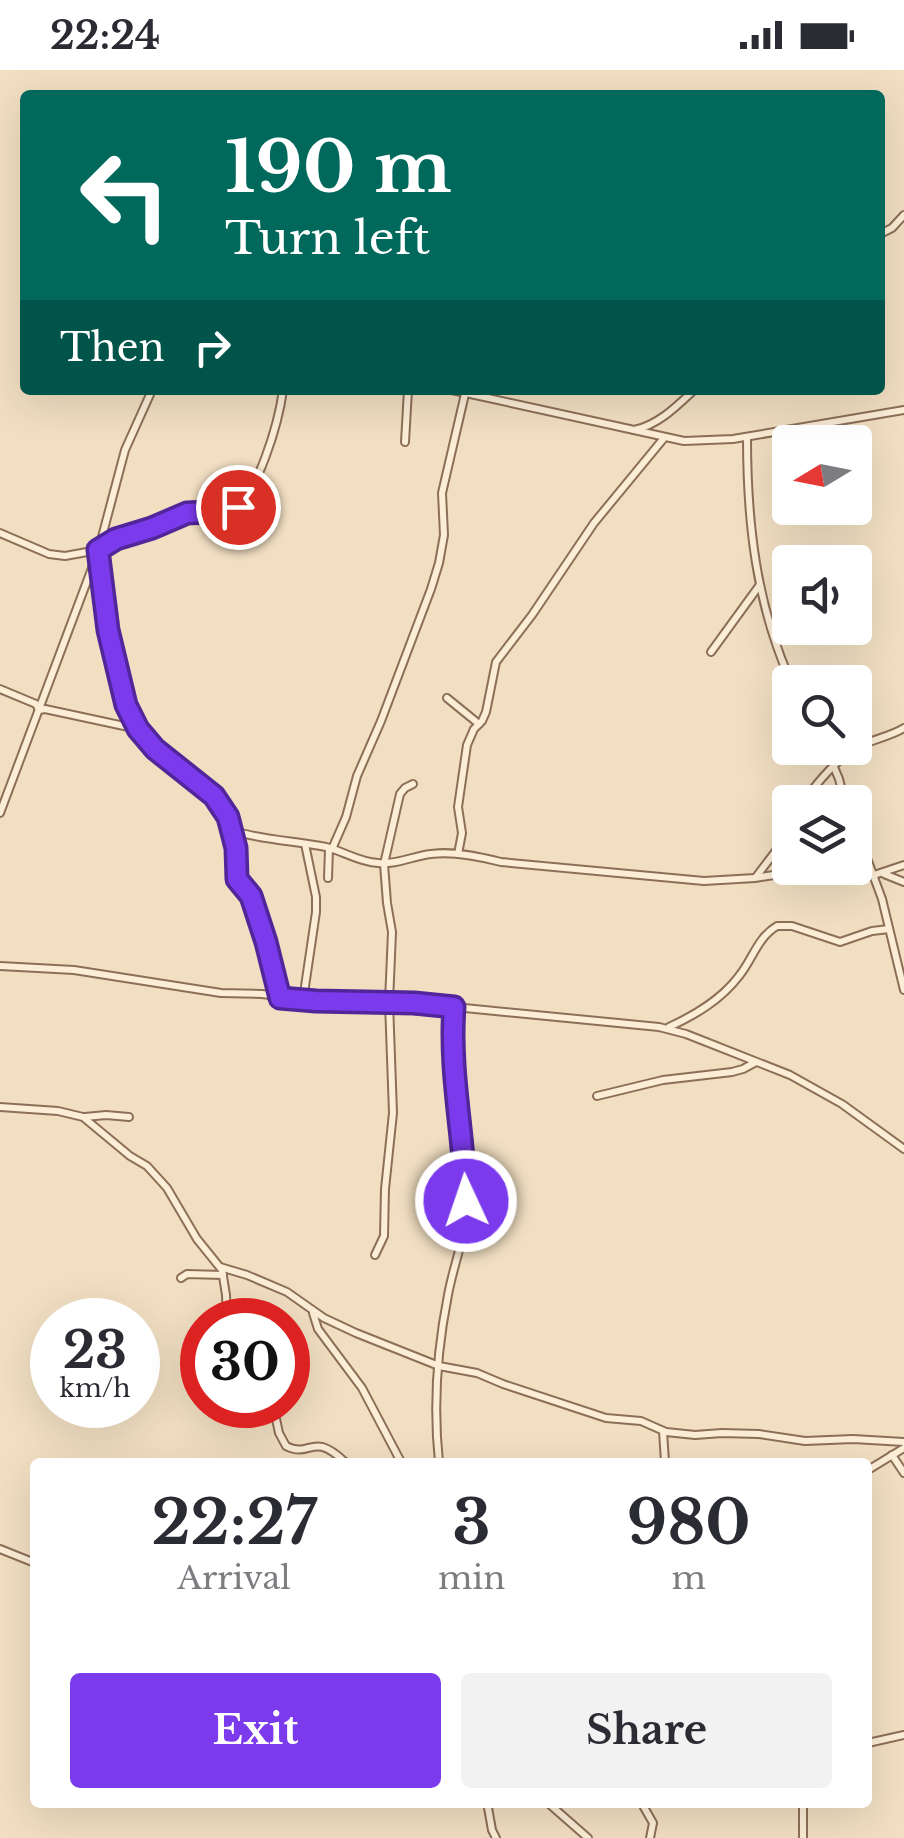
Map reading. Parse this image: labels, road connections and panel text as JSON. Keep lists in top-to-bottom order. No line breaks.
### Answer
{"north":"left","page":{"status":"22:24","turn":["190 m","Turn left"],"then":"Then","speed":"23 km/h","limit":"30","eta":["22:27","Arrival","3","min","980","m"],"buttons":["Exit","Share"]}}
